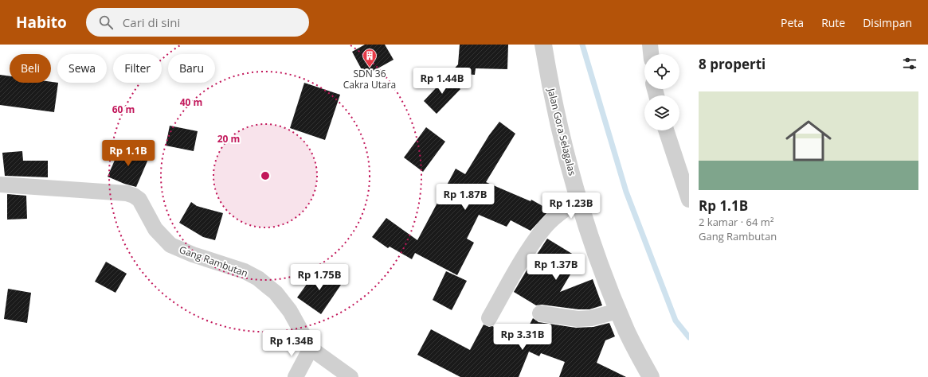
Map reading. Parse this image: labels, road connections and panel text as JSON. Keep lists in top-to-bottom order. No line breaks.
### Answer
{"streets":{"street":["Jalan Gora Selagalas","Gang Rambutan"]},"places":{"building":["SDN 36 Cakra Utara"]},"page":{"header":"Habito","search":"Cari di sini","nav":["Peta","Rute","Disimpan"],"heading":"8 properti","chip":["Beli","Sewa","Filter","Baru"],"price":["Rp 1.44B","Rp 1.1B","Rp 1.87B","Rp 1.23B","Rp 1.37B","Rp 1.75B","Rp 3.31B","Rp 1.34B"],"list":[{"name":"Rp 1.1B","note":"2 kamar · 64 m² · Gang Rambutan"}]},"rings":["40 m","60 m","20 m"]}
